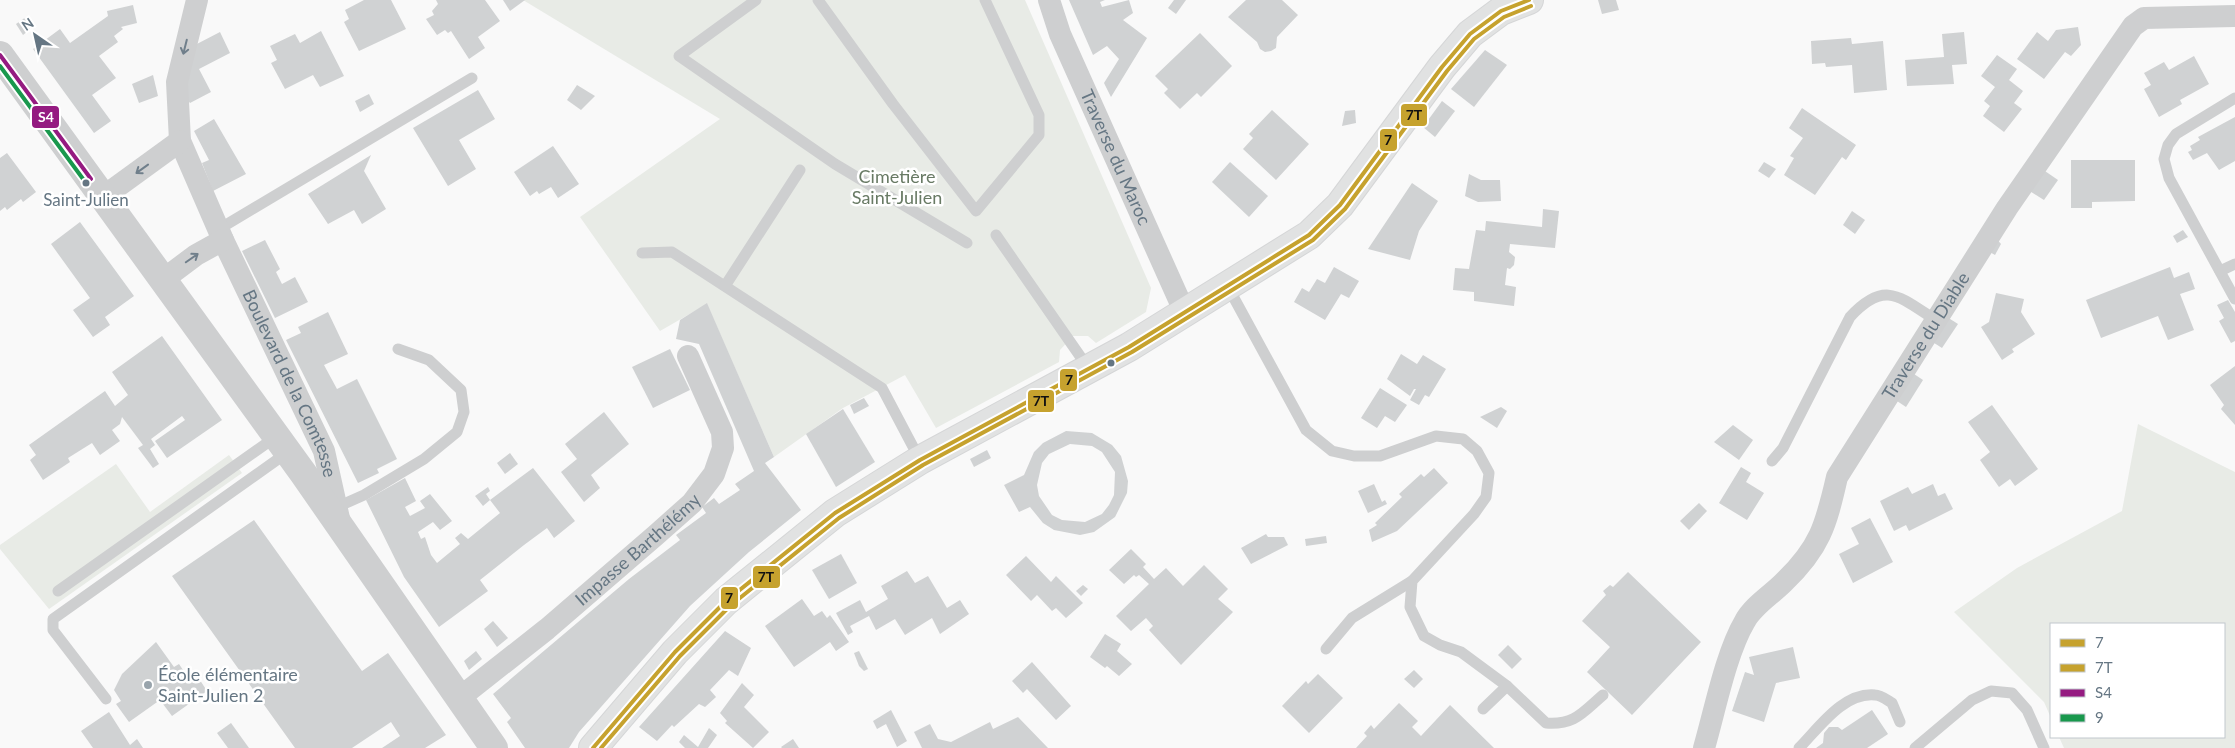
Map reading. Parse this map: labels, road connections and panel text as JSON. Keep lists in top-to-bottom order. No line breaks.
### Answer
{"streets":{"street":["Traverse du Maroc","Traverse du Diable","Boulevard de la Comtesse","Impasse Barthélémy"]},"crossings":[["Boulevard de la Comtesse","Impasse Barthélémy"]],"parks":["Cimetière Saint-Julien"],"places":["Saint-Julien","École élémentaire Saint-Julien 2"],"lines":["transit line 7","transit line 7T","transit line S4","transit line 9"],"legend":["7","7T","S4","9"],"north":"top left"}
